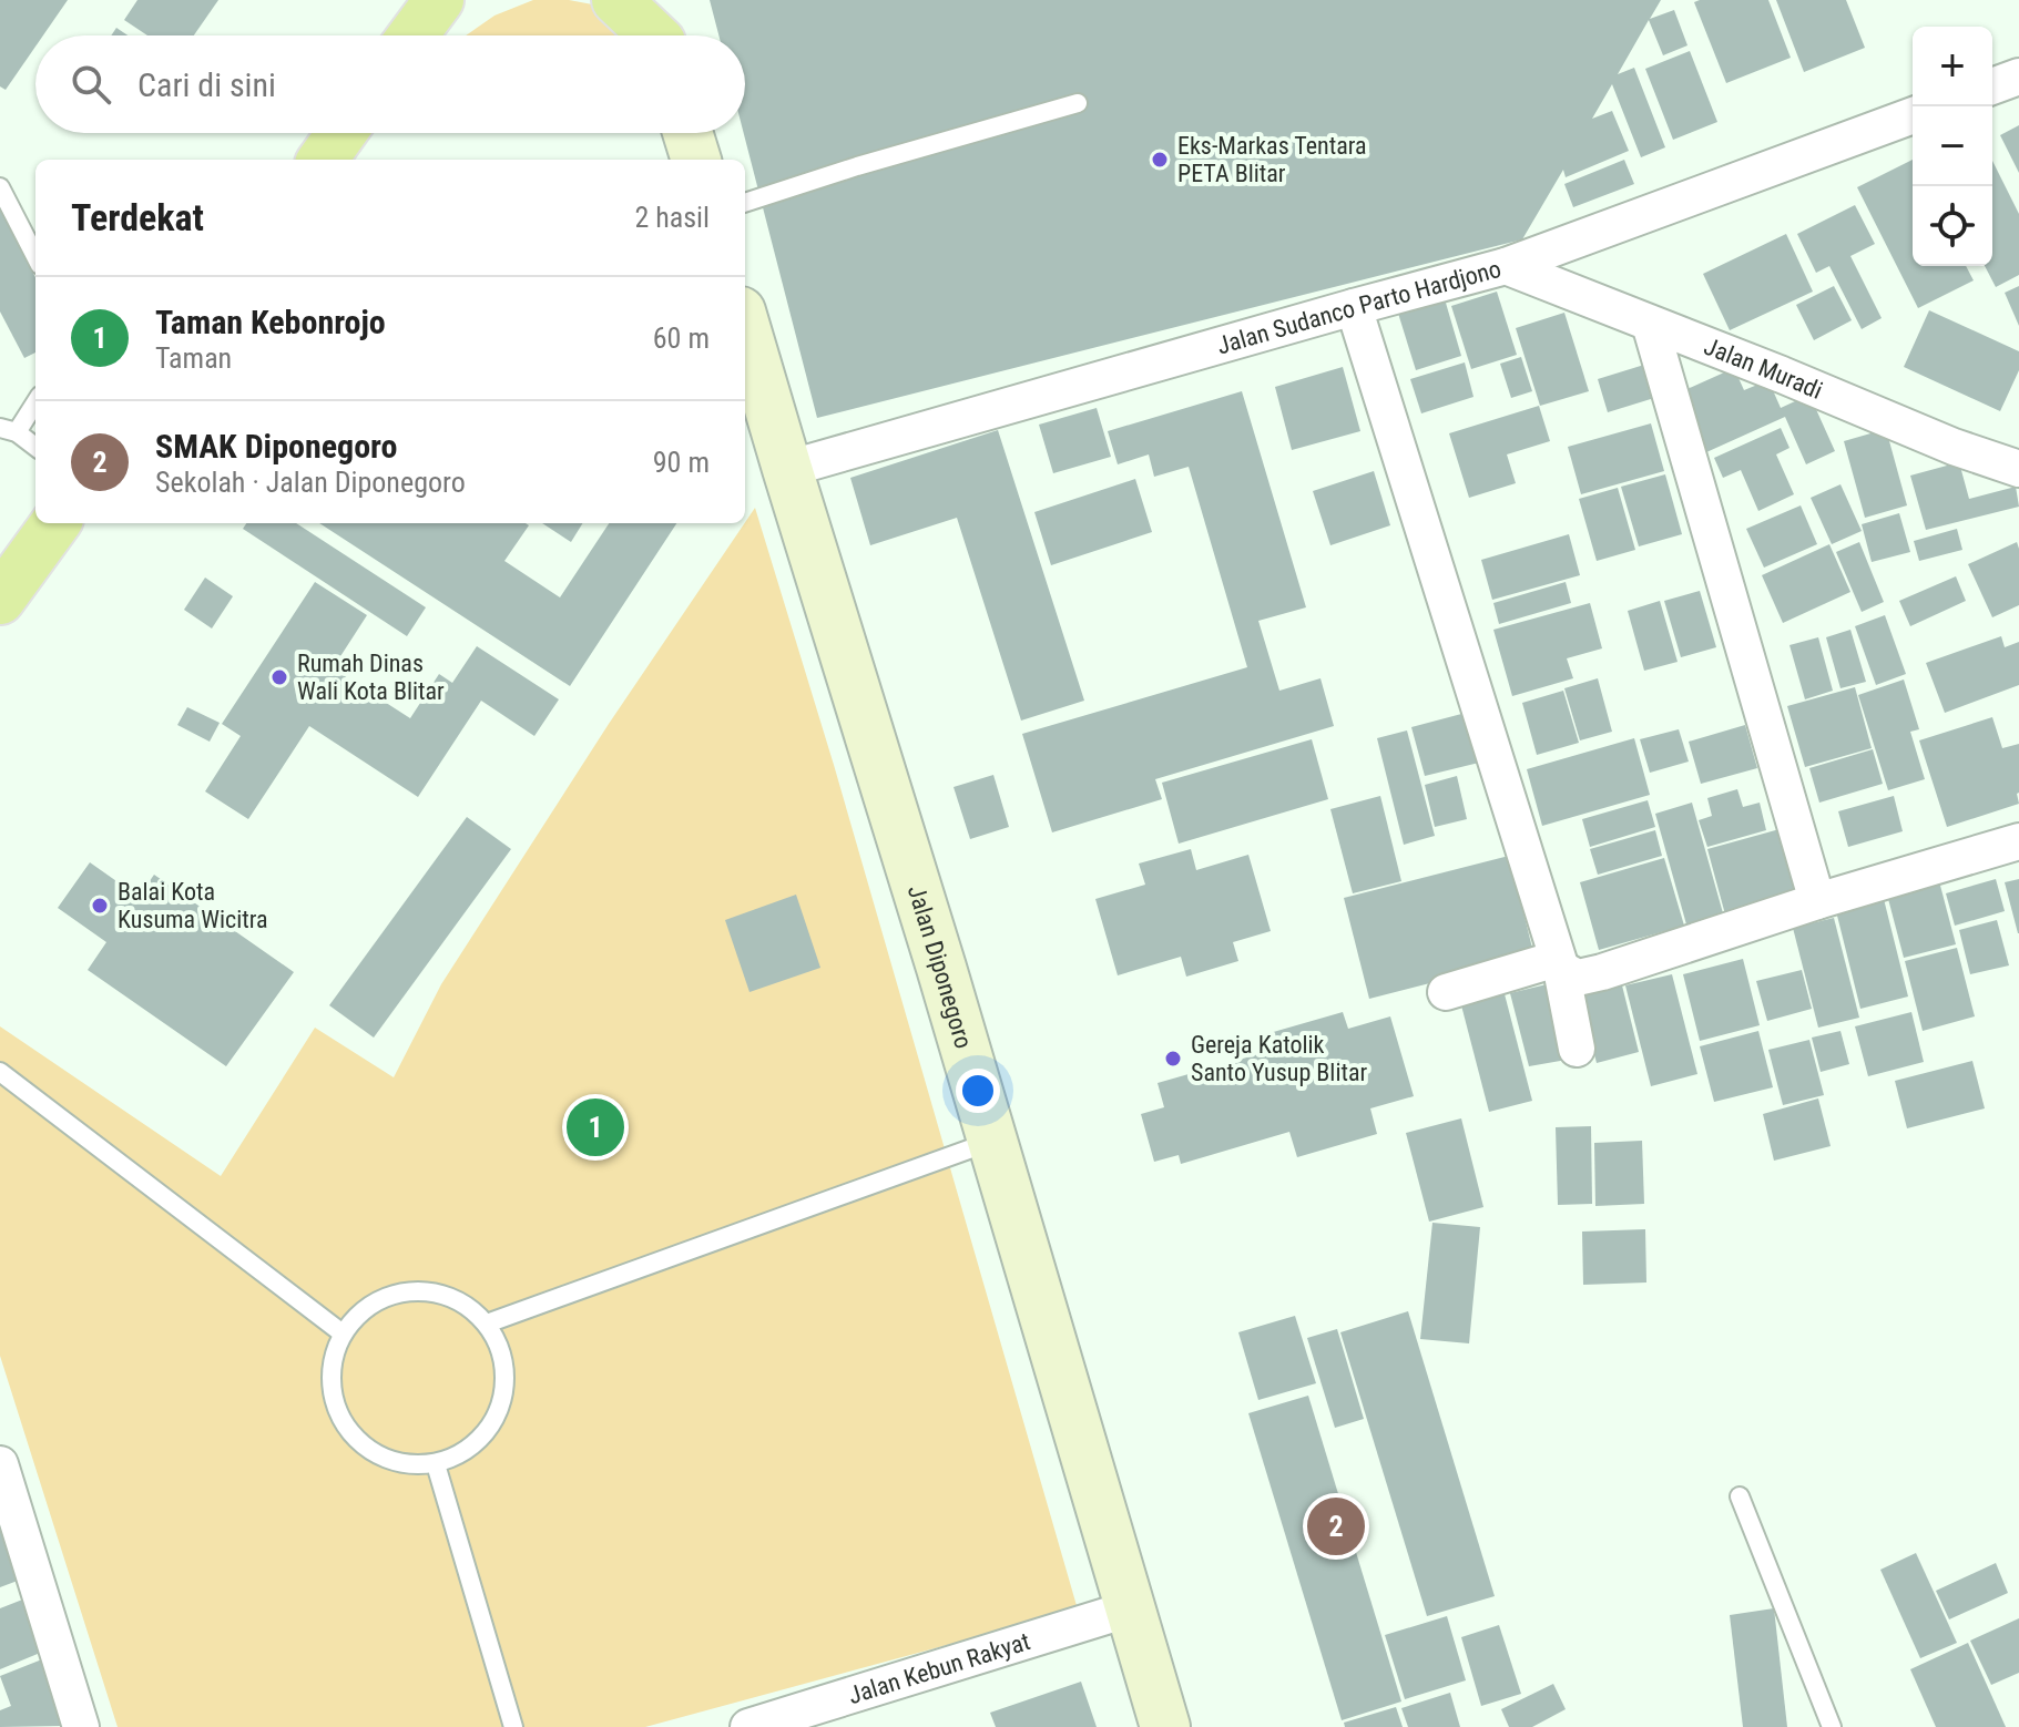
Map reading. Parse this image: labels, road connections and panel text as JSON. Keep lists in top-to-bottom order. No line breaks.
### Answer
{"streets":{"main road":["Jalan Diponegoro"],"street":["Jalan Sudanco Parto Hardjono","Jalan Muradi","Jalan Kebun Rakyat"]},"crossings":[["Jalan Sudanco Parto Hardjono","Jalan Muradi"],["Jalan Sudanco Parto Hardjono","Jalan Diponegoro"],["Jalan Diponegoro","Jalan Kebun Rakyat"]],"places":["Eks-Markas Tentara PETA Blitar","Rumah Dinas Wali Kota Blitar","Balai Kota Kusuma Wicitra","Gereja Katolik Santo Yusup Blitar"],"page":{"map_buttons":["+","−"],"search":"Cari di sini","heading":["Terdekat","2 hasil"],"list":[{"mark":"1","name":"Taman Kebonrojo","note":"Taman","value":"60 m"},{"mark":"2","name":"SMAK Diponegoro","note":"Sekolah · Jalan Diponegoro","value":"90 m"}],"pins":["1","2"]}}
